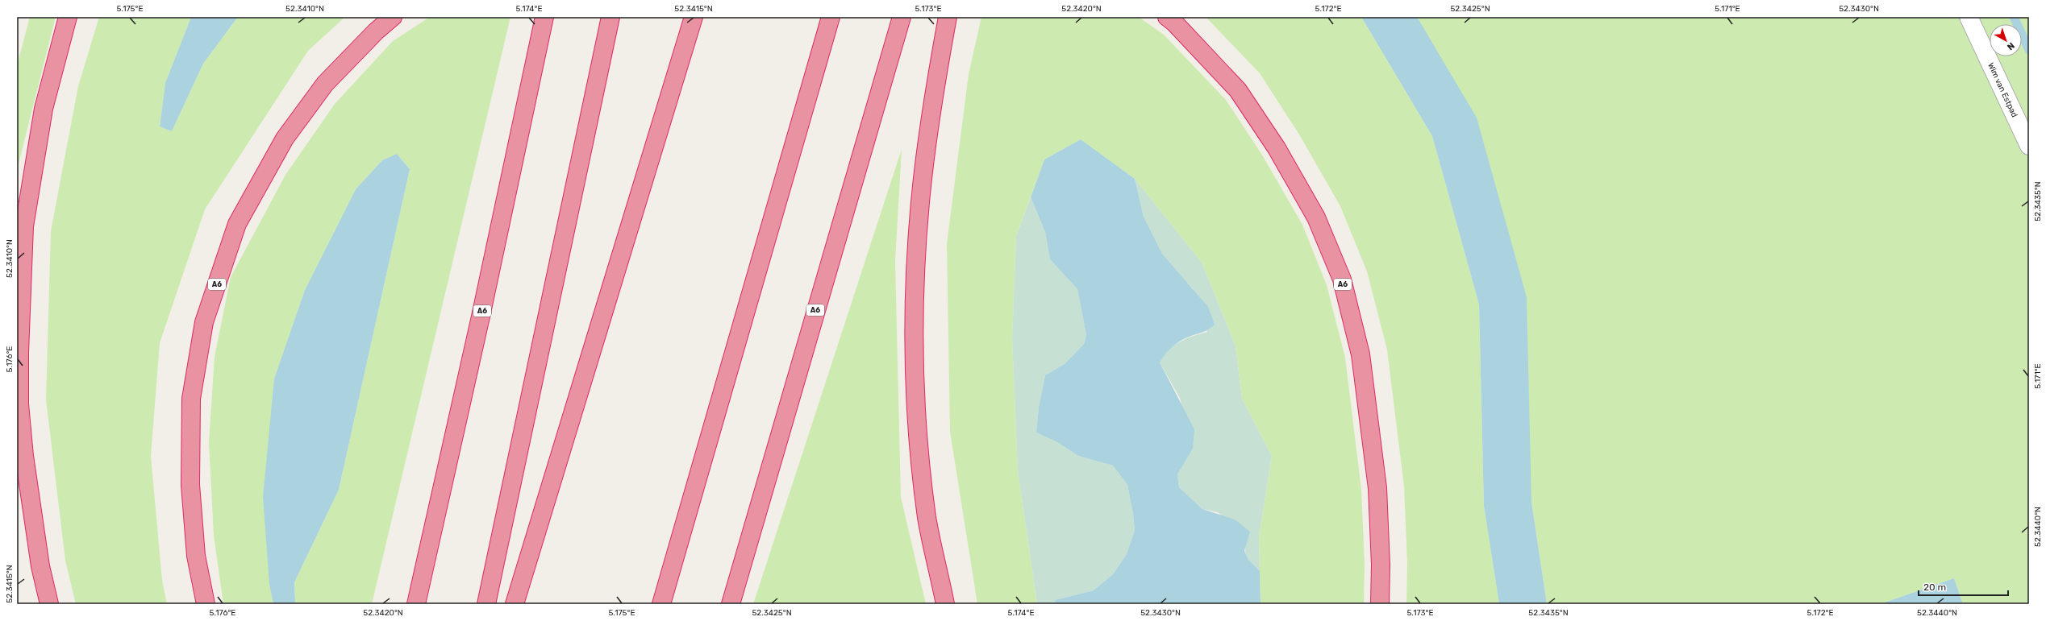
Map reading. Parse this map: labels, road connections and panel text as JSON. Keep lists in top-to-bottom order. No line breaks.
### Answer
{"streets":{"highway":["A6"],"street":["Wim van Estpad"]},"scale_bar":"20 m","north":"bottom right","coordinates":["5.175°E","52.3410°N","5.174°E","52.3415°N","5.173°E","52.3420°N","5.172°E","52.3425°N","5.171°E","52.3430°N","52.3435°N","5.176°E","52.3440°N"]}
